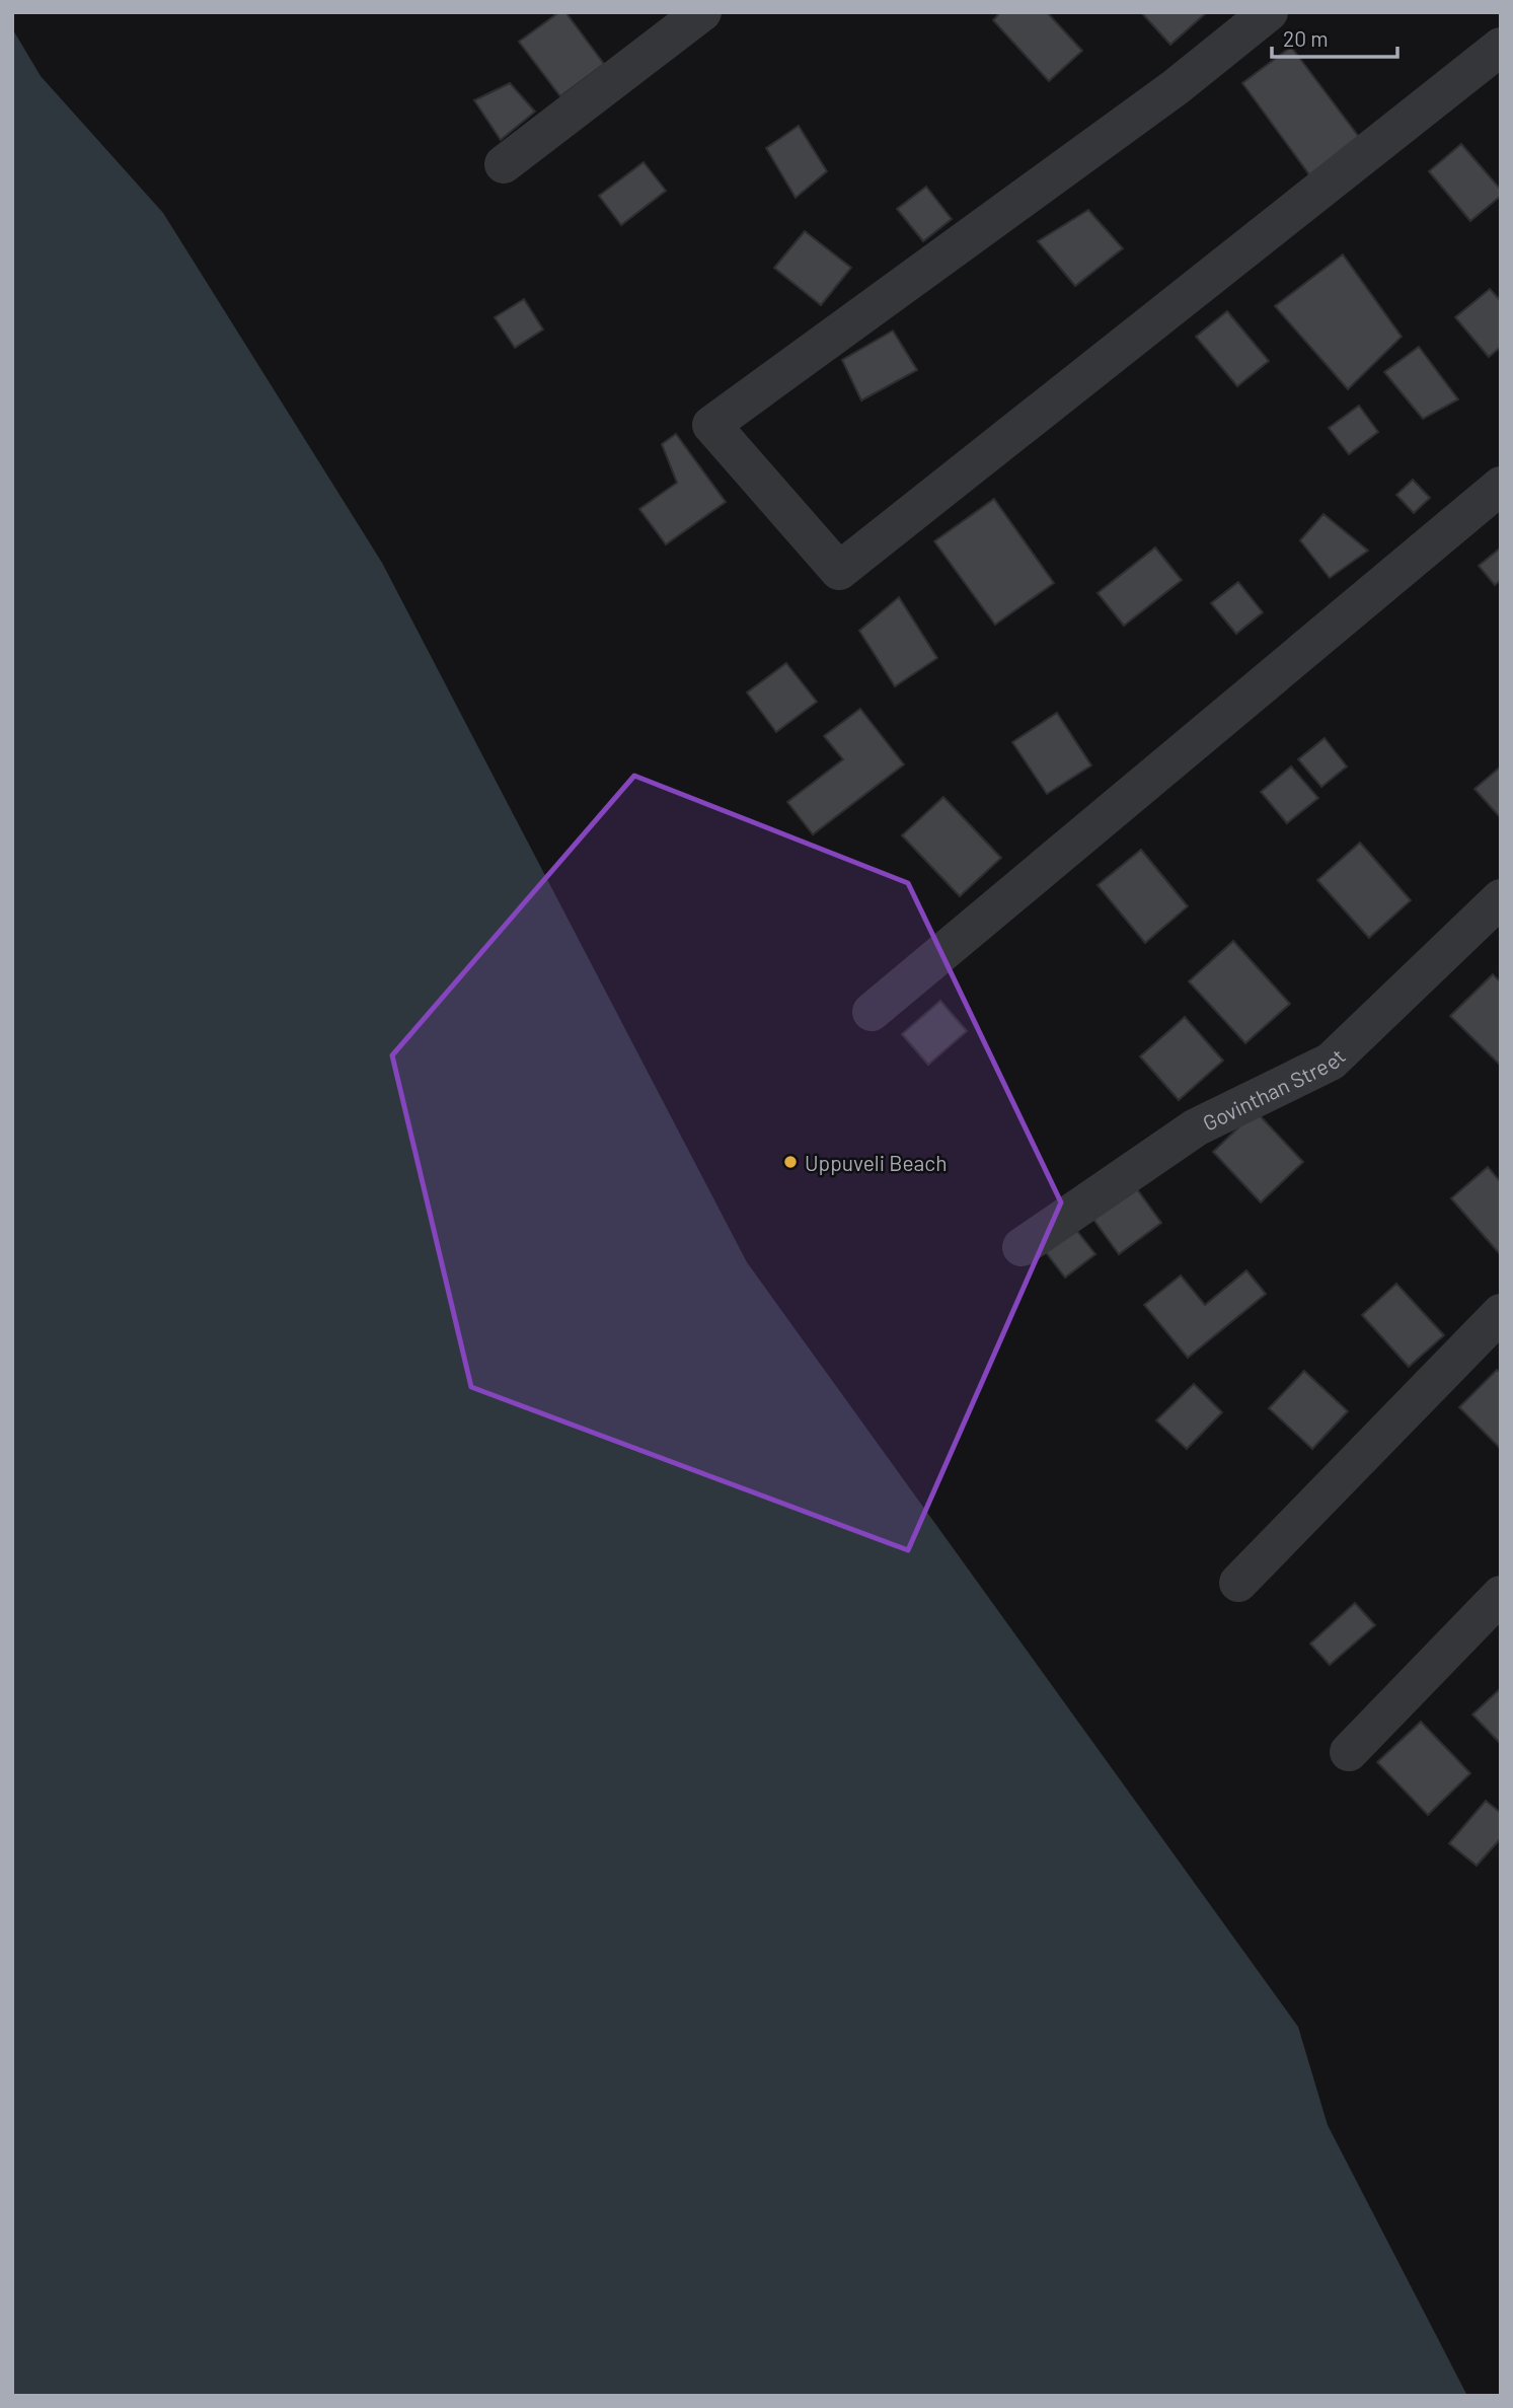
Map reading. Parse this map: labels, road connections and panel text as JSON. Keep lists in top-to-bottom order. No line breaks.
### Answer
{"streets":{"street":["Govinthan Street"]},"places":["Uppuveli Beach"],"scale_bar":"20 m"}
